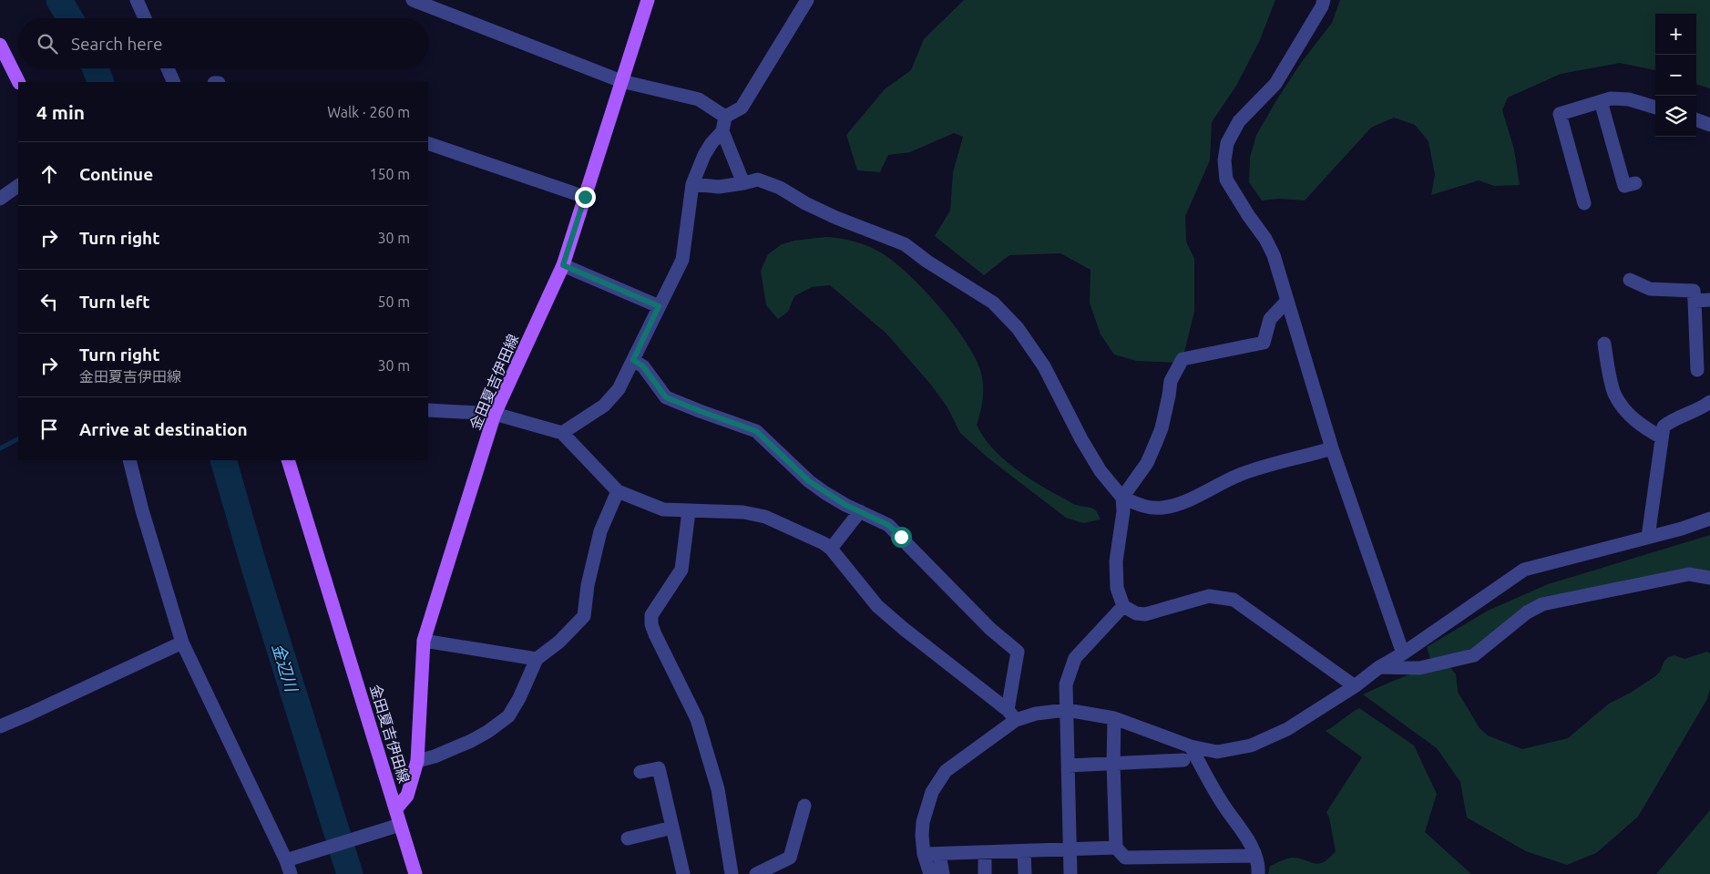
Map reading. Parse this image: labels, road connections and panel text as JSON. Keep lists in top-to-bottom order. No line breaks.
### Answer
{"streets":{"main road":["金田夏吉伊田線"]},"water":["金辺川"],"page":{"map_buttons":["+","−"],"search":"Search here","heading":["4 min","Walk · 260 m"],"list":[["Continue","150 m"],["Turn right","30 m"],["Turn left","50 m"],["Turn right","金田夏吉伊田線","30 m"],"Arrive at destination"]}}
